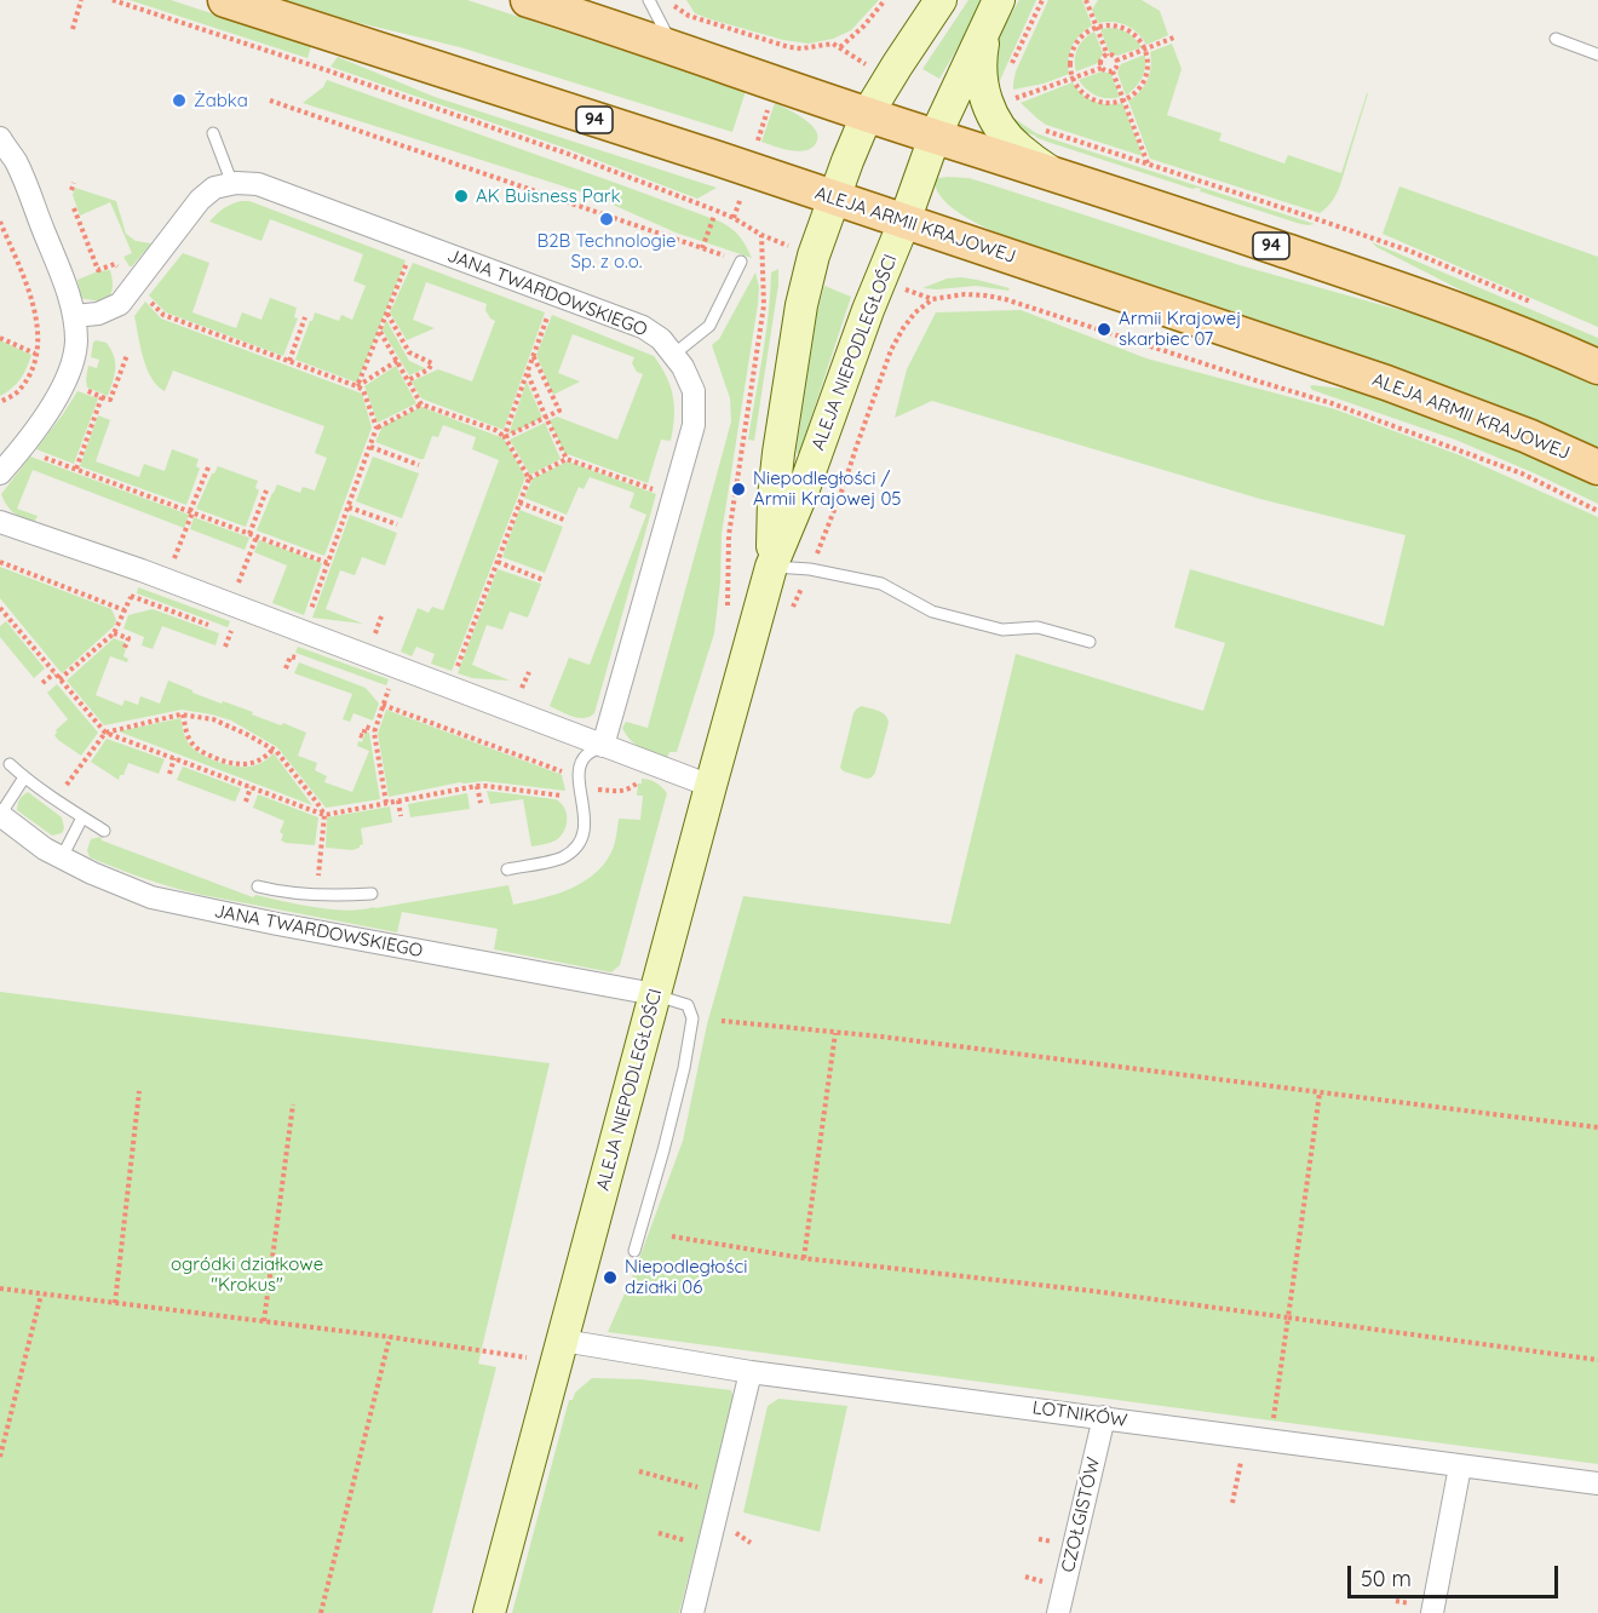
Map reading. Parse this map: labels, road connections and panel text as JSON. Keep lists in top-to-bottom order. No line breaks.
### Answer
{"streets":{"main road":["94","ALEJA ARMII KRAJOWEJ"],"street":["JANA TWARDOWSKIEGO","ALEJA NIEPODLEGŁOŚCI","LOTNIKÓW","CZOŁGISTÓW"]},"crossings":[["94","ALEJA NIEPODLEGŁOŚCI"],["ALEJA ARMII KRAJOWEJ","ALEJA NIEPODLEGŁOŚCI"],["JANA TWARDOWSKIEGO","ALEJA NIEPODLEGŁOŚCI"],["ALEJA NIEPODLEGŁOŚCI","LOTNIKÓW"],["LOTNIKÓW","CZOŁGISTÓW"]],"parks":["ogródki działkowe \"Krokus\""],"places":["Żabka","AK Buisness Park","B2B Technologie Sp. z o.o.","Armii Krajowej skarbiec 07","Niepodległości / Armii Krajowej 05","Niepodległości działki 06"],"scale_bar":"50 m"}
